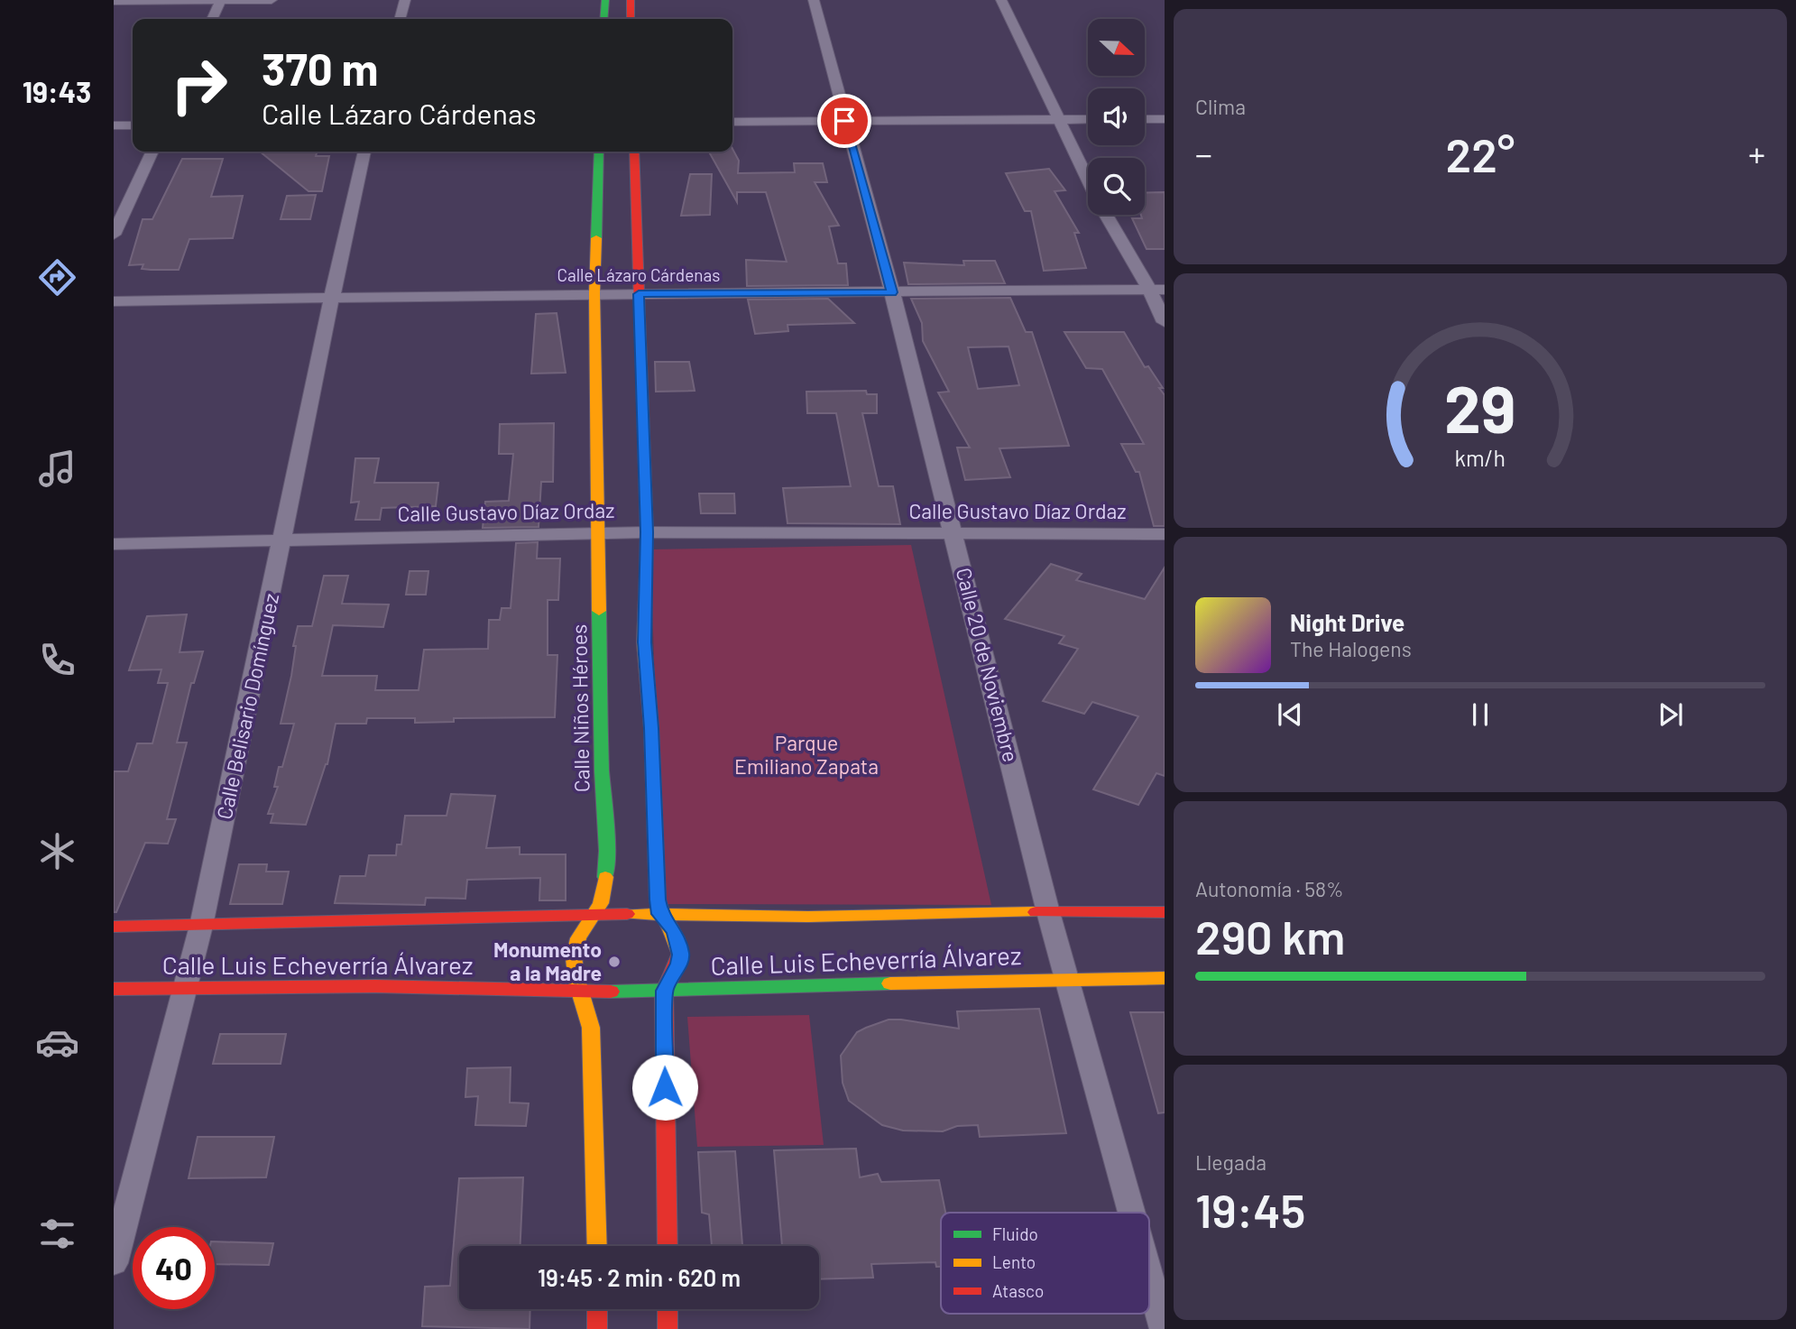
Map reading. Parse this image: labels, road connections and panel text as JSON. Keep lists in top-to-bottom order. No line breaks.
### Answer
{"streets":{"street":["Calle Lázaro Cárdenas","Calle Gustavo Díaz Ordaz","Calle 20 de Noviembre","Calle Belisario Domínguez","Calle Niños Héroes","Calle Luis Echeverría Álvarez"]},"crossings":[["Calle Lázaro Cárdenas","Calle 20 de Noviembre"],["Calle Lázaro Cárdenas","Calle Belisario Domínguez"],["Calle Lázaro Cárdenas","Calle Niños Héroes"],["Calle Gustavo Díaz Ordaz","Calle 20 de Noviembre"],["Calle Gustavo Díaz Ordaz","Calle Belisario Domínguez"],["Calle Gustavo Díaz Ordaz","Calle Niños Héroes"],["Calle 20 de Noviembre","Calle Luis Echeverría Álvarez"],["Calle Belisario Domínguez","Calle Luis Echeverría Álvarez"],["Calle Niños Héroes","Calle Luis Echeverría Álvarez"]],"parks":["Parque Emiliano Zapata"],"places":["Monumento a la Madre"],"legend":["Fluido","Lento","Atasco"],"north":"right","page":{"tabs":"19:43","tile":["Clima",["Autonomía · 58%","290 km"],["Llegada","19:45"]],"turn":["370 m","Calle Lázaro Cárdenas"],"heat":["−","22°","+"],"song":["Night Drive","The Halogens"],"limit":"40","trip":"19:45 · 2 min · 620 m","gauge":["29","km/h"]}}
